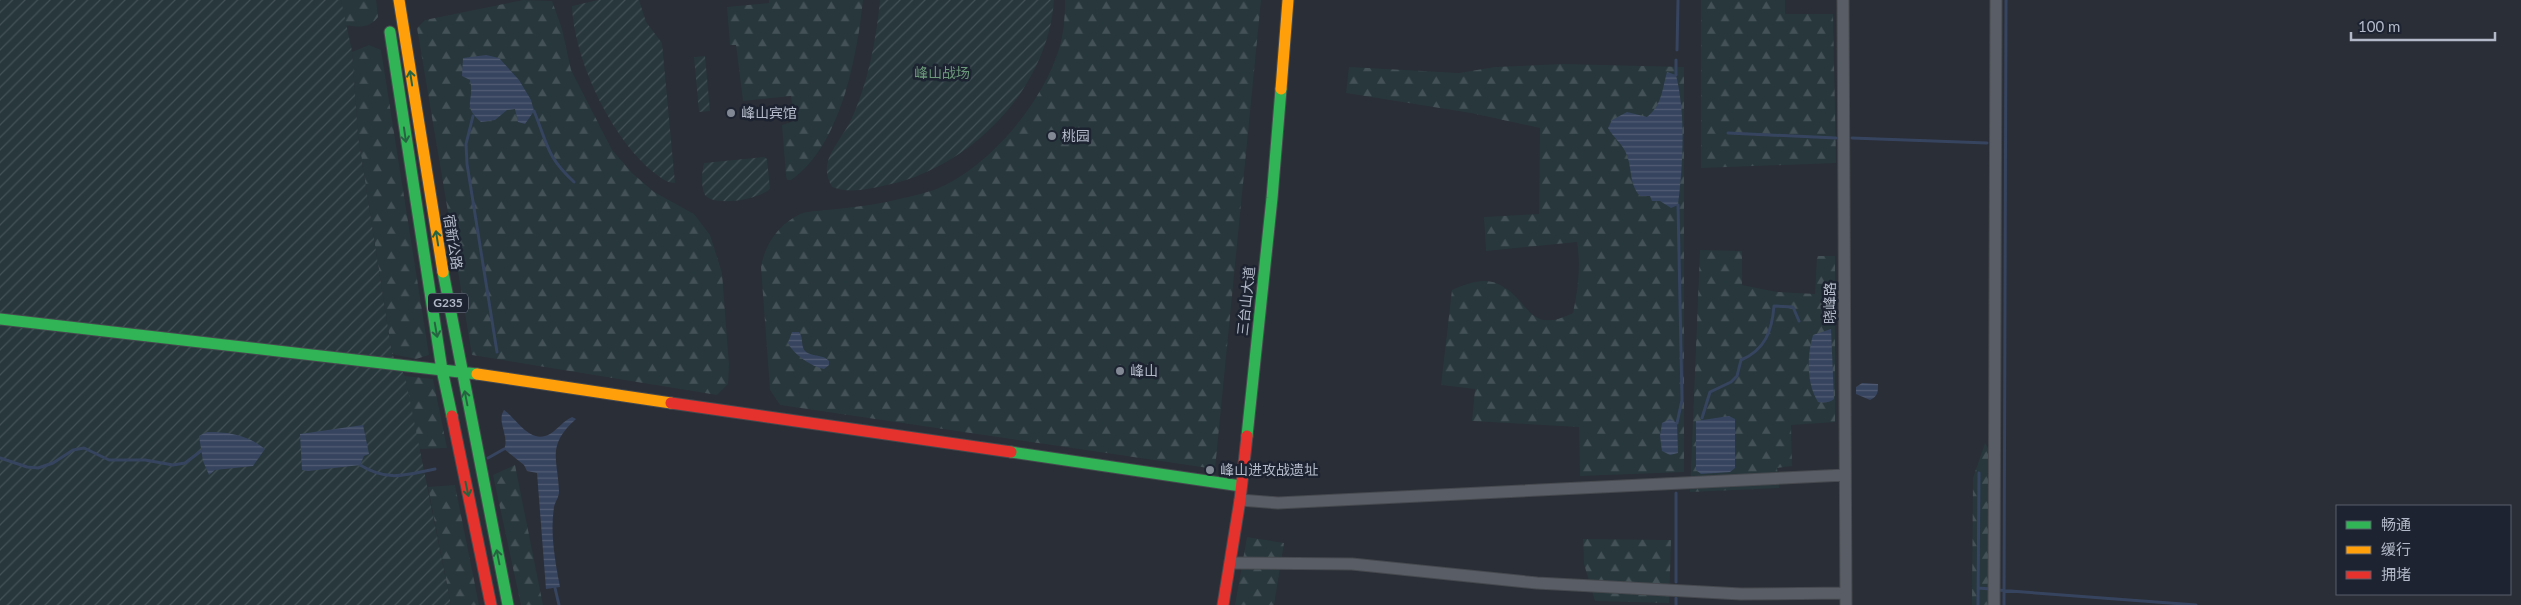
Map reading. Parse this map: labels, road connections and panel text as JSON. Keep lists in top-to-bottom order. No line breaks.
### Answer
{"streets":{"main road":["宿新公路","三台山大道","G235"],"street":["晓峰路"]},"parks":["峰山战场"],"places":["峰山宾馆","桃园","峰山","峰山进攻战遗址"],"legend":["畅通","缓行","拥堵"],"scale_bar":"100 m"}
